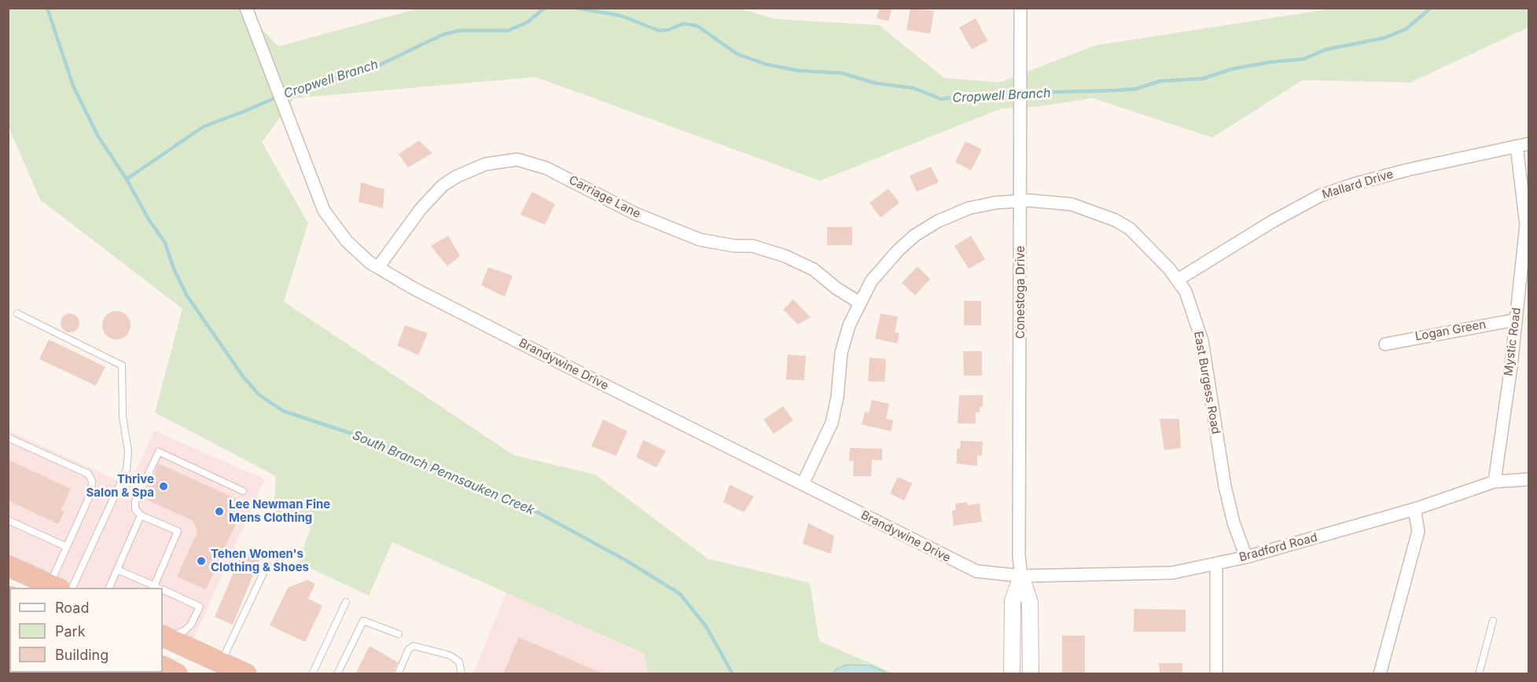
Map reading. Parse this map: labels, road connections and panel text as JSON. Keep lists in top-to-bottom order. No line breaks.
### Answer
{"streets":{"street":["Mallard Drive","Carriage Lane","Conestoga Drive","Logan Green","Mystic Road","Brandywine Drive","East Burgess Road","Bradford Road"]},"crossings":[["Mallard Drive","Mystic Road"],["Mallard Drive","East Burgess Road"],["Carriage Lane","Brandywine Drive"],["Carriage Lane","East Burgess Road"],["Conestoga Drive","Brandywine Drive"],["Conestoga Drive","East Burgess Road"],["Conestoga Drive","Bradford Road"],["Logan Green","Mystic Road"],["Mystic Road","Bradford Road"],["Brandywine Drive","East Burgess Road"],["Brandywine Drive","Bradford Road"],["East Burgess Road","Bradford Road"]],"water":["Cropwell Branch","South Branch Pennsauken Creek"],"places":["Thrive Salon & Spa","Lee Newman Fine Mens Clothing","Tehen Women's Clothing & Shoes"],"legend":["Road","Park","Building"]}
